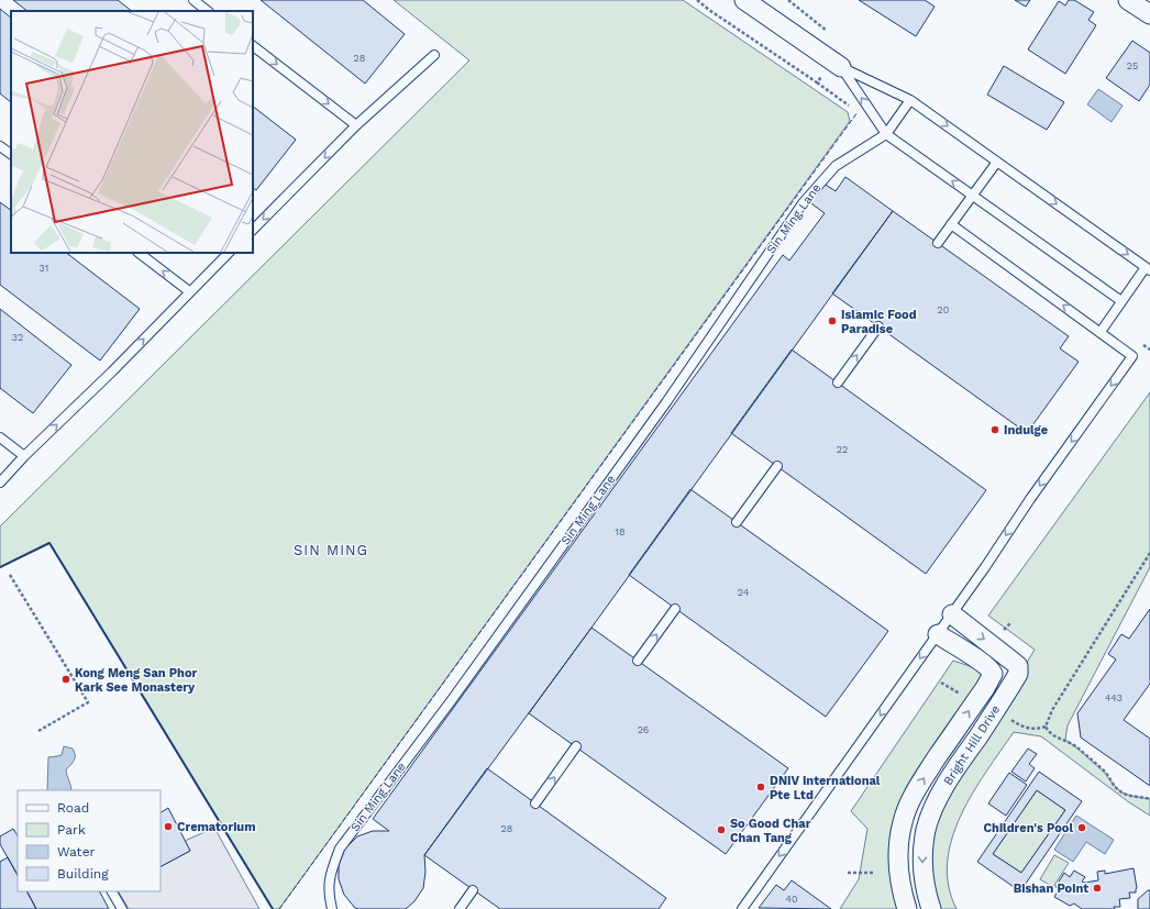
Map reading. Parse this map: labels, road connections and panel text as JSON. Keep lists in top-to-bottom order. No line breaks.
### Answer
{"streets":{"street":["Bright Hill Drive"],"lane":["Sin Ming Lane"]},"districts":["SIN MING"],"places":["Islamic Food Paradise","Indulge","Kong Meng San Phor Kark See Monastery","DNIV International Pte Ltd","Crematorium","Children's Pool","So Good Char Chan Tang","Bishan Point"],"house_numbers":["28","25","31","20","32","22","18","24","443","26","28","40"],"legend":["Road","Park","Water","Building"]}
